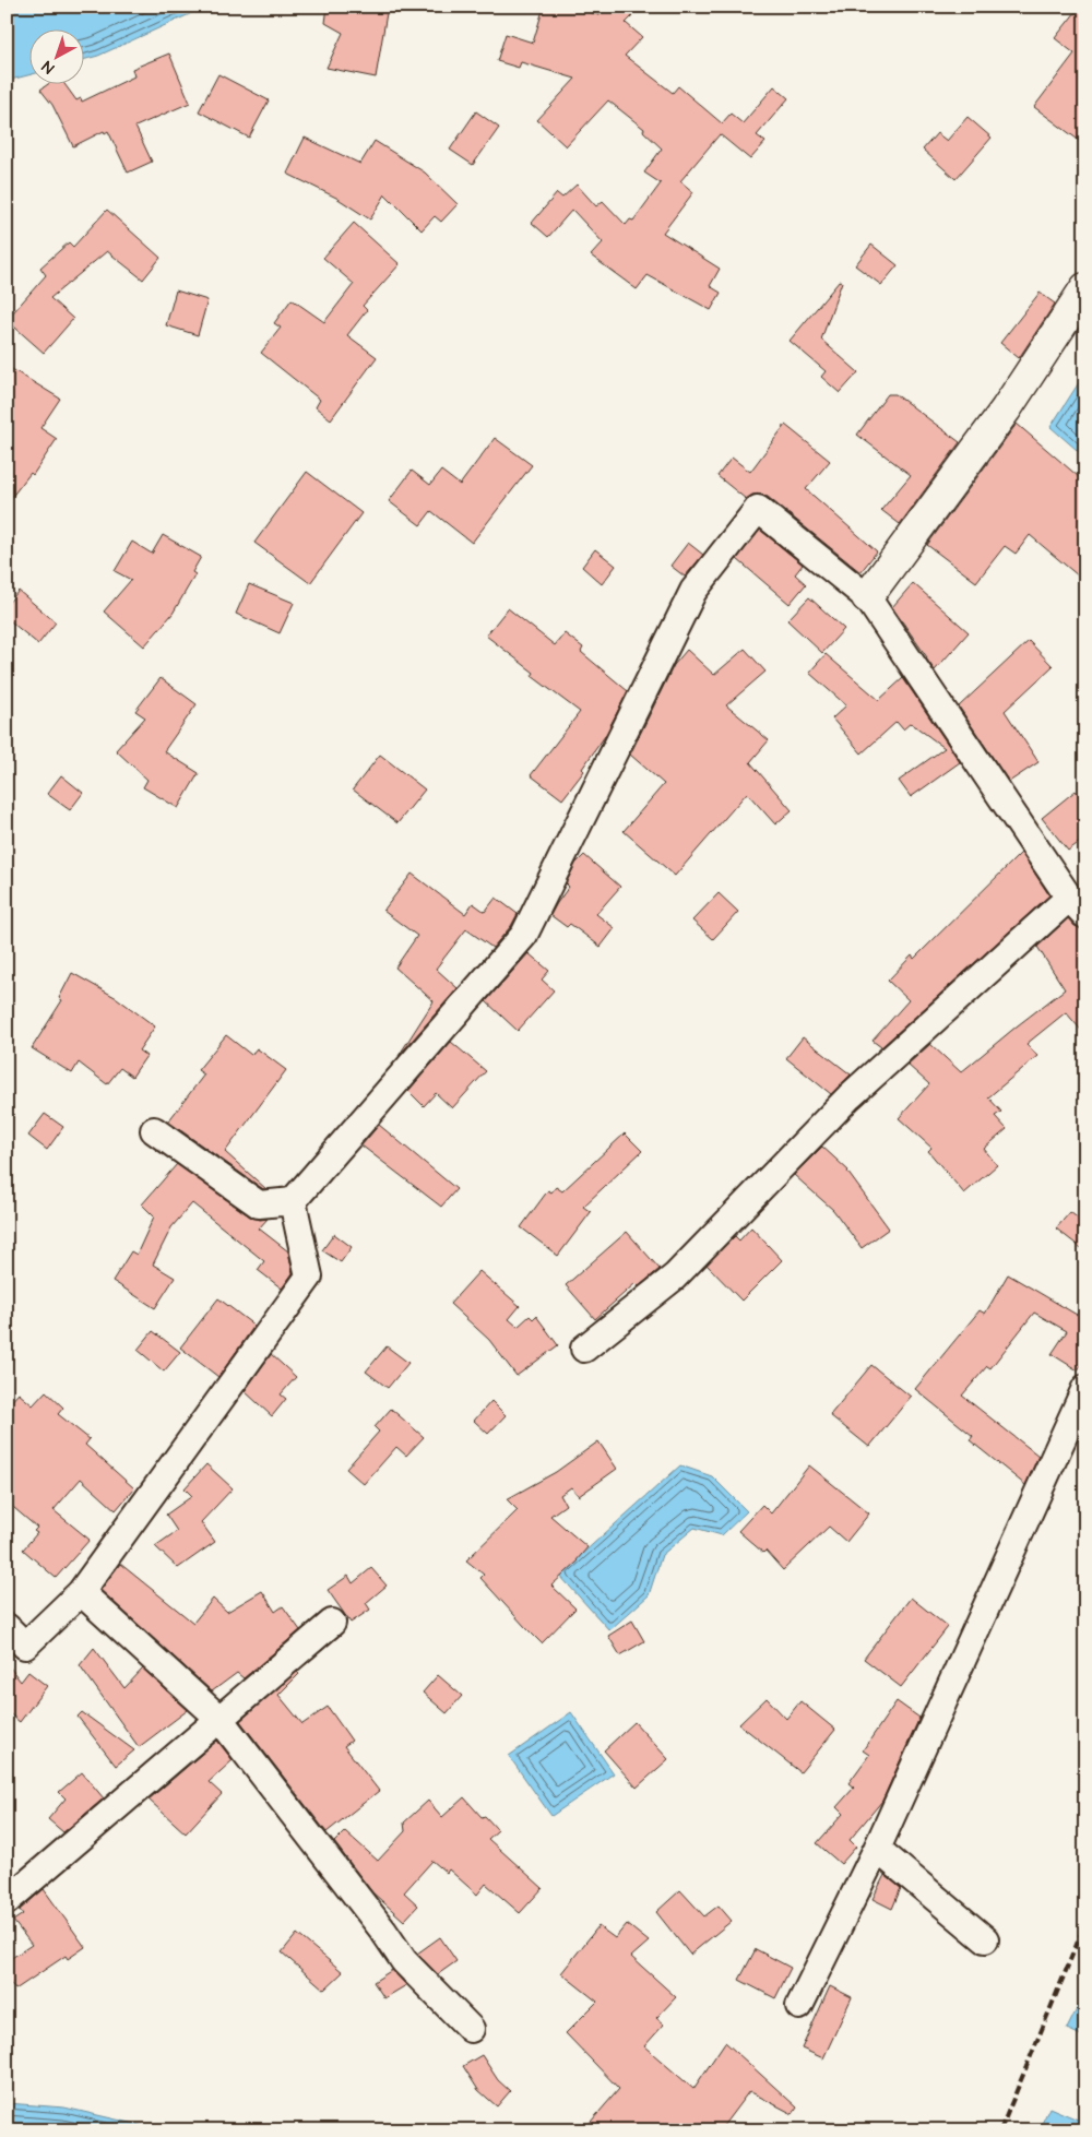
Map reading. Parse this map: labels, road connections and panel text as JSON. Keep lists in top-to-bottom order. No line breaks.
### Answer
{"north":"bottom left"}
